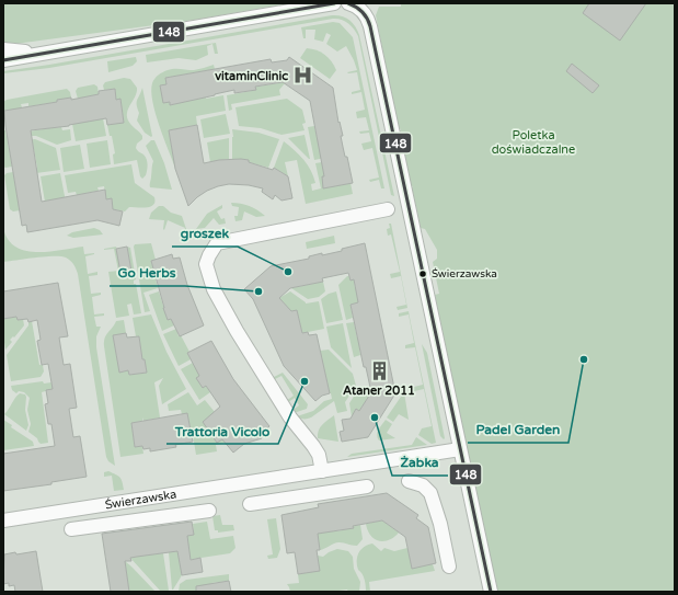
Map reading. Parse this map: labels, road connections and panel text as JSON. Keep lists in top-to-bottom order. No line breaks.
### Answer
{"streets":{"street":["Świerzawska"]},"parks":["Poletka doświadczalne"],"places":{"hospital":["vitaminClinic"],"other":["groszek","Świerzawska","Go Herbs","Padel Garden","Trattoria Vicolo","Żabka"],"building":["Ataner 2011"]},"lines":["transit line 148"]}
